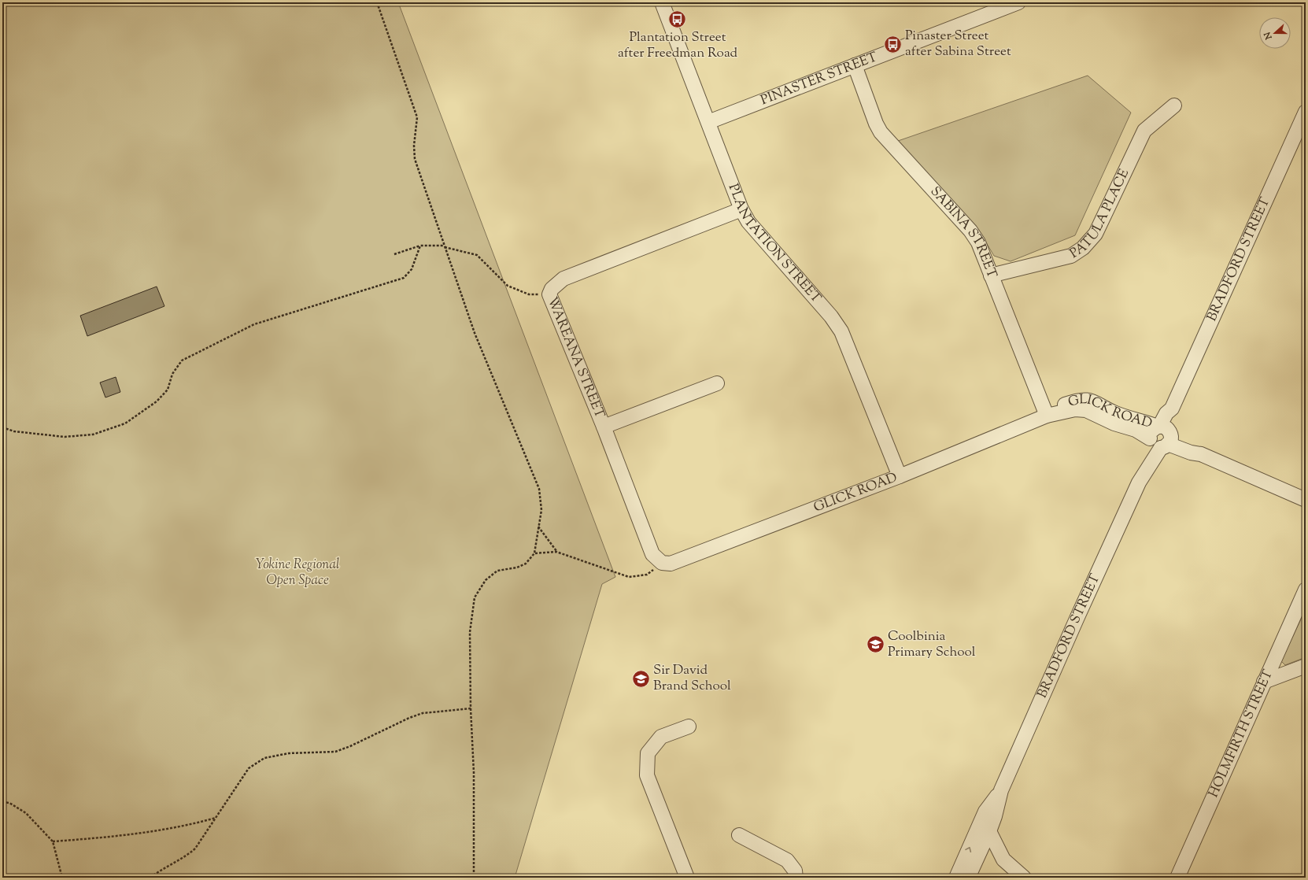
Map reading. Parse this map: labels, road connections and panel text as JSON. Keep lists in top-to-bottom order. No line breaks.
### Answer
{"streets":{"street":["PINASTER STREET","PATULA PLACE","SABINA STREET","PLANTATION STREET","BRADFORD STREET","WAREANA STREET","GLICK ROAD","HOLMFIRTH STREET"]},"crossings":[["PINASTER STREET","SABINA STREET"],["PINASTER STREET","PLANTATION STREET"],["PATULA PLACE","SABINA STREET"],["SABINA STREET","GLICK ROAD"],["PLANTATION STREET","WAREANA STREET"],["PLANTATION STREET","GLICK ROAD"],["BRADFORD STREET","GLICK ROAD"],["WAREANA STREET","GLICK ROAD"]],"parks":["Yokine Regional Open Space"],"places":{"bus stop":["Plantation Street after Freedman Road","Pinaster Street after Sabina Street"],"school or university":["Coolbinia Primary School","Sir David Brand School"]},"north":"left"}
